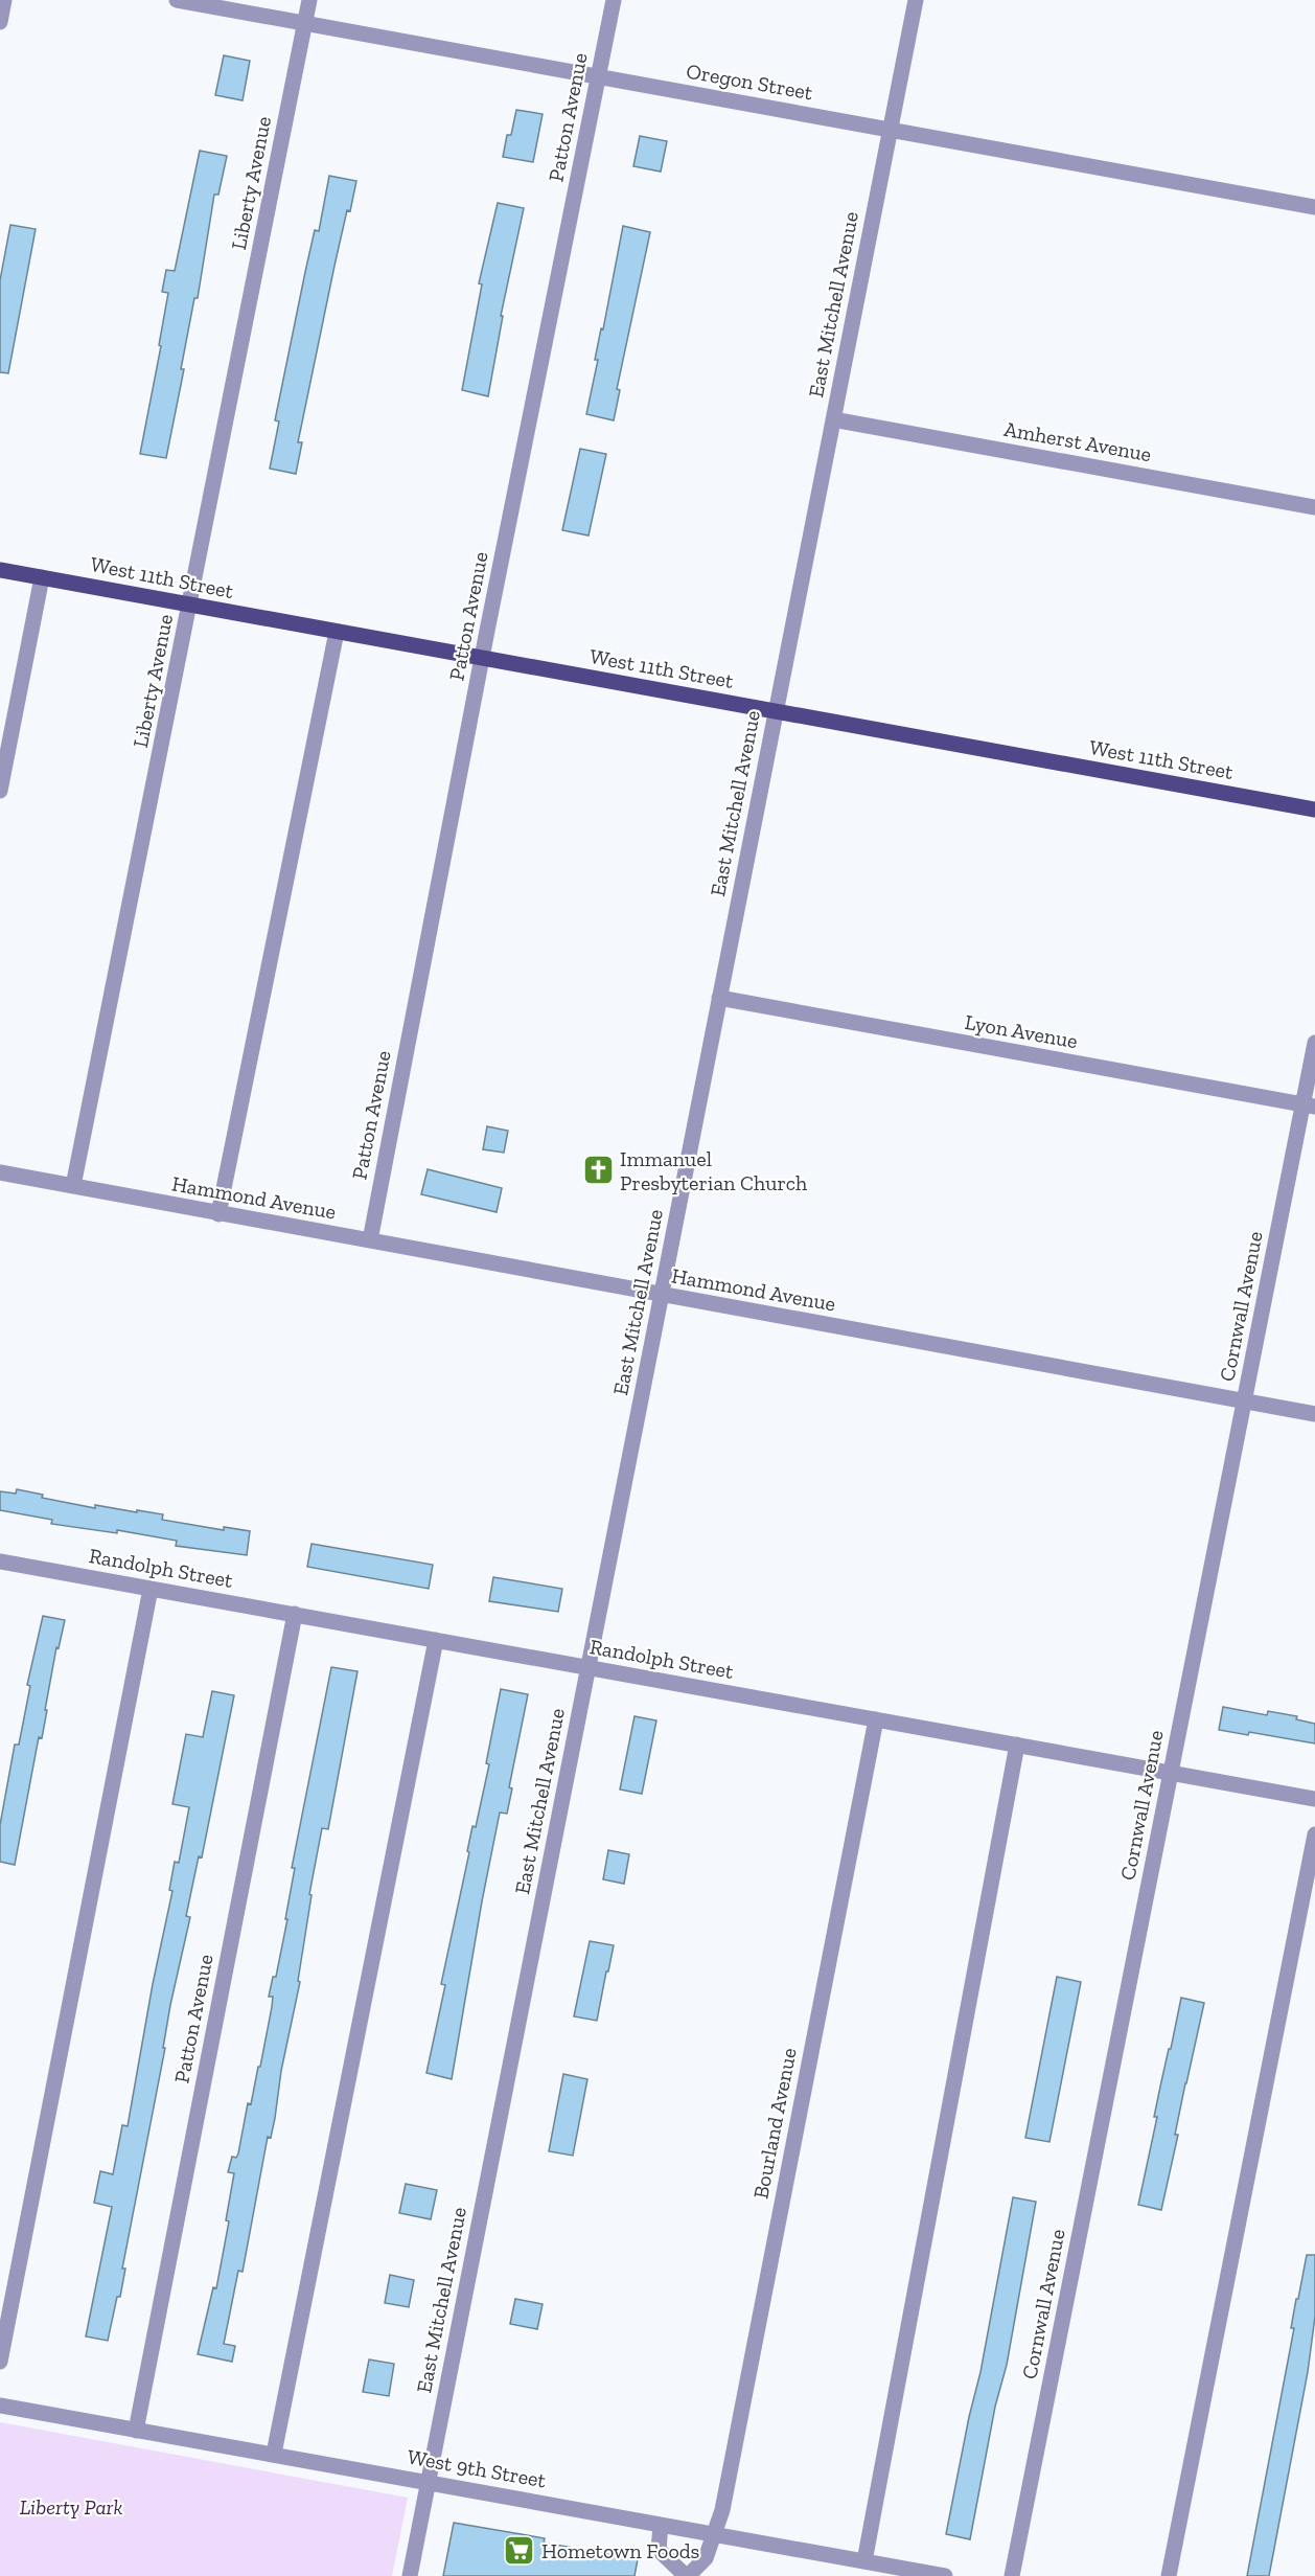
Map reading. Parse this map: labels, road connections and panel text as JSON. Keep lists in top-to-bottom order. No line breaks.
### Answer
{"streets":{"main road":["West 11th Street"],"street":["Oregon Street","Patton Avenue","Liberty Avenue","East Mitchell Avenue","Amherst Avenue","Lyon Avenue","Hammond Avenue","Cornwall Avenue","Randolph Street","Bourland Avenue","West 9th Street"]},"crossings":[["Oregon Street","Patton Avenue"],["Oregon Street","Liberty Avenue"],["Oregon Street","East Mitchell Avenue"],["Patton Avenue","West 11th Street"],["Patton Avenue","Hammond Avenue"],["Patton Avenue","Randolph Street"],["Patton Avenue","West 9th Street"],["Liberty Avenue","West 11th Street"],["Liberty Avenue","Hammond Avenue"],["East Mitchell Avenue","Amherst Avenue"],["East Mitchell Avenue","West 11th Street"],["East Mitchell Avenue","Lyon Avenue"],["East Mitchell Avenue","Hammond Avenue"],["East Mitchell Avenue","Randolph Street"],["East Mitchell Avenue","West 9th Street"],["Lyon Avenue","Cornwall Avenue"],["Hammond Avenue","Cornwall Avenue"],["Cornwall Avenue","Randolph Street"],["Randolph Street","Bourland Avenue"],["Bourland Avenue","West 9th Street"]],"parks":["Liberty Park"],"places":{"church":["Immanuel Presbyterian Church"],"supermarket":["Hometown Foods"]}}
